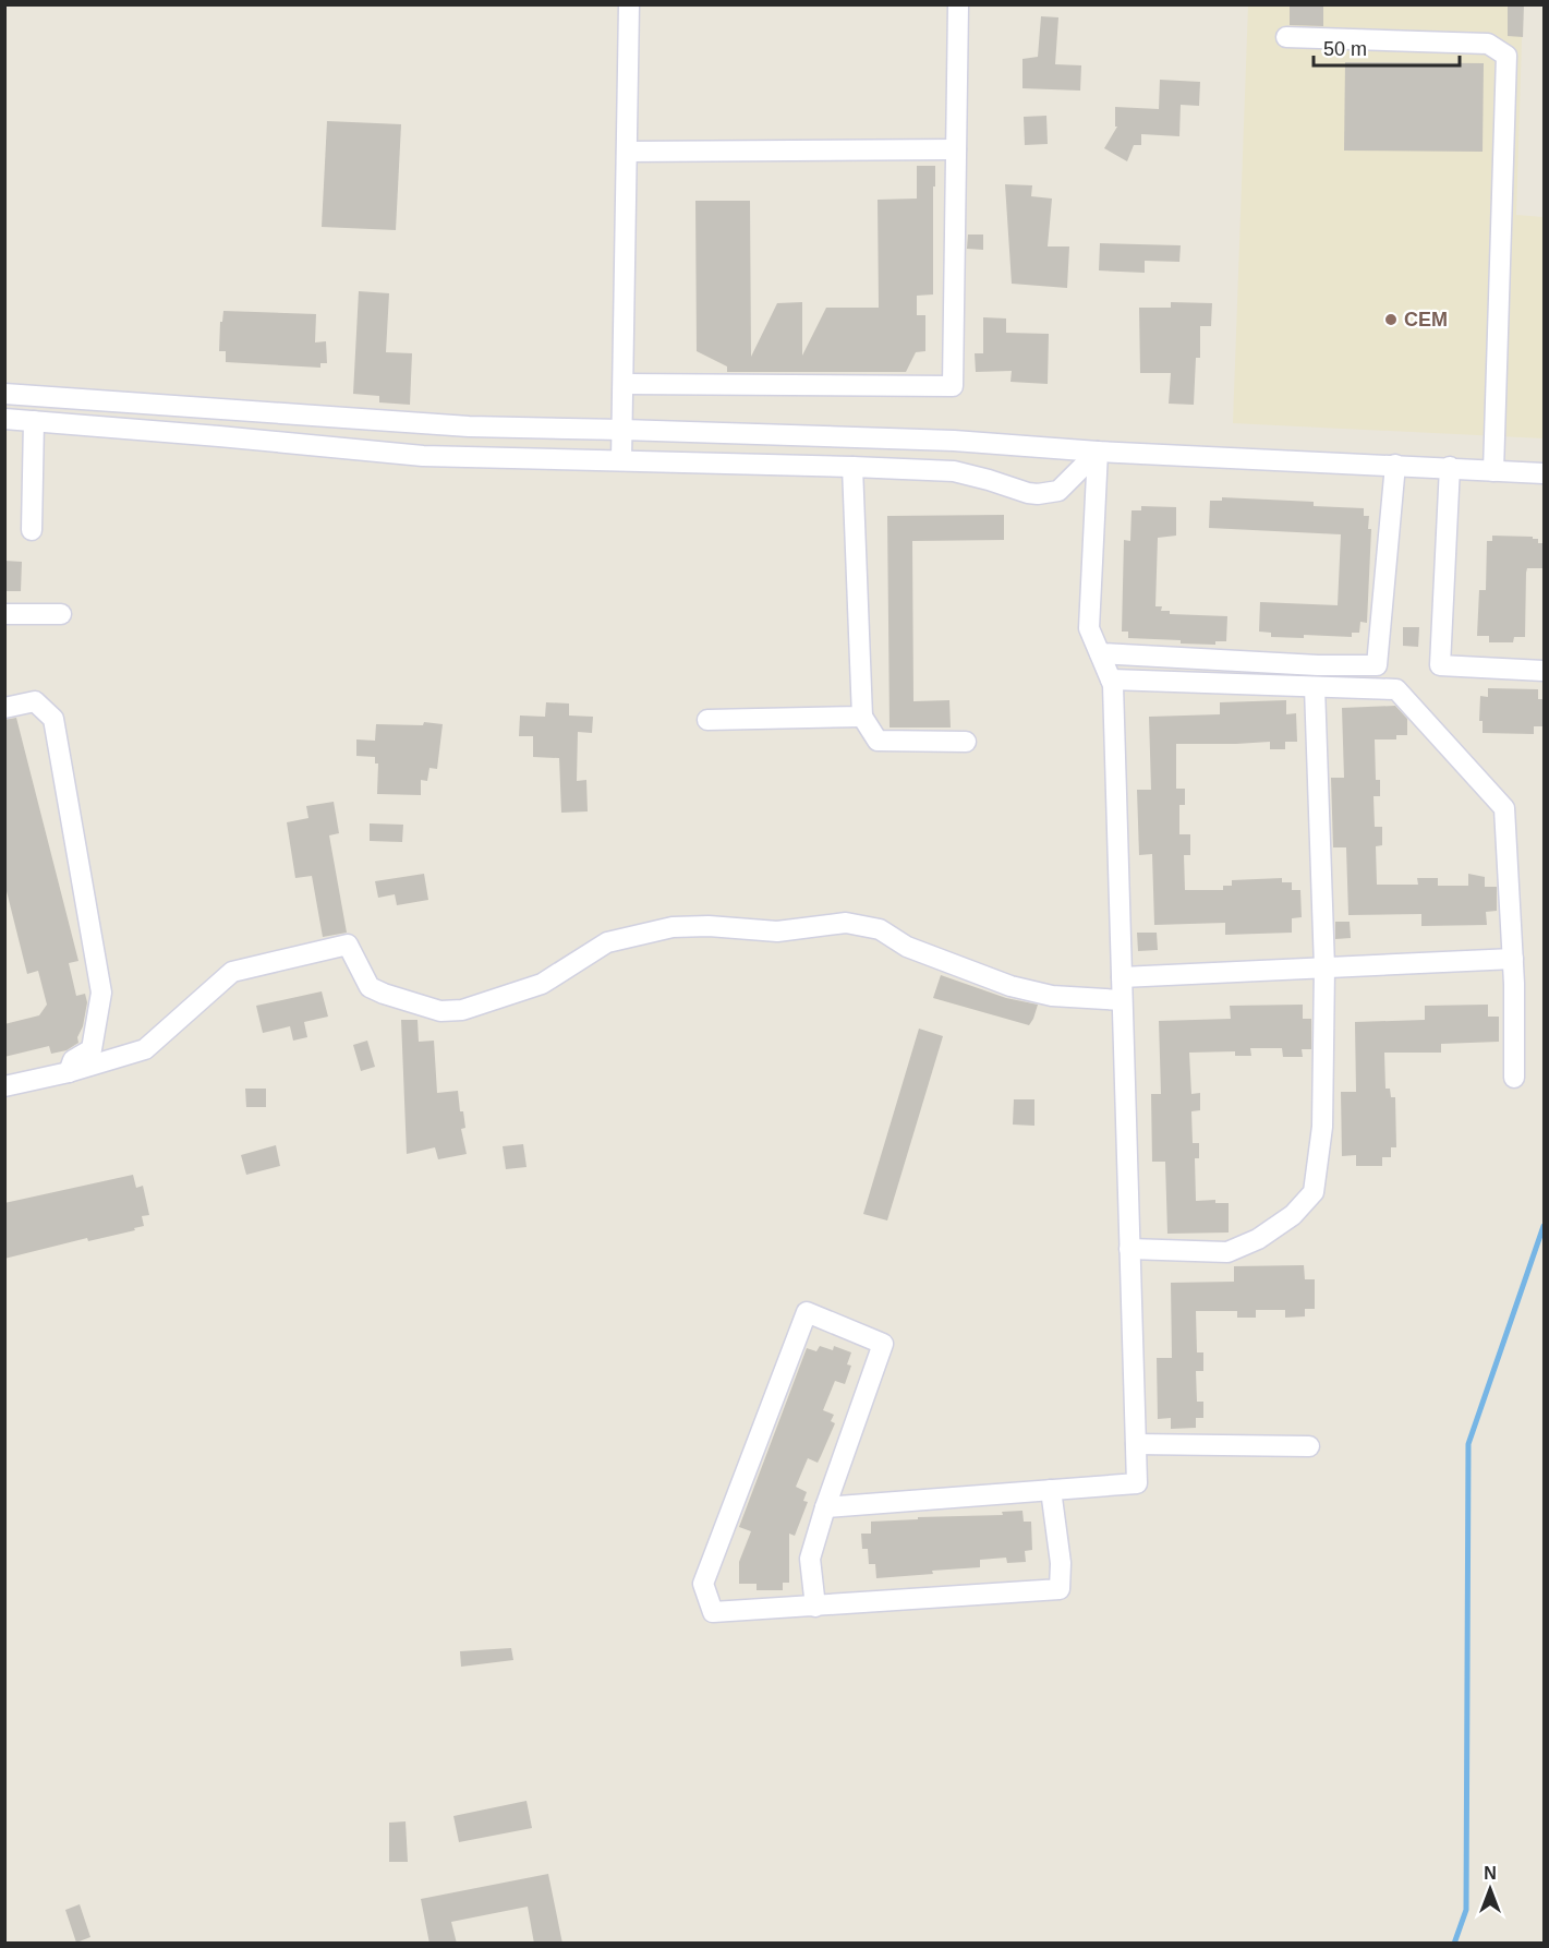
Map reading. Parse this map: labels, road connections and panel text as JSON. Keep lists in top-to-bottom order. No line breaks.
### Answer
{"places":["CEM"],"scale_bar":"50 m","north":"top"}
